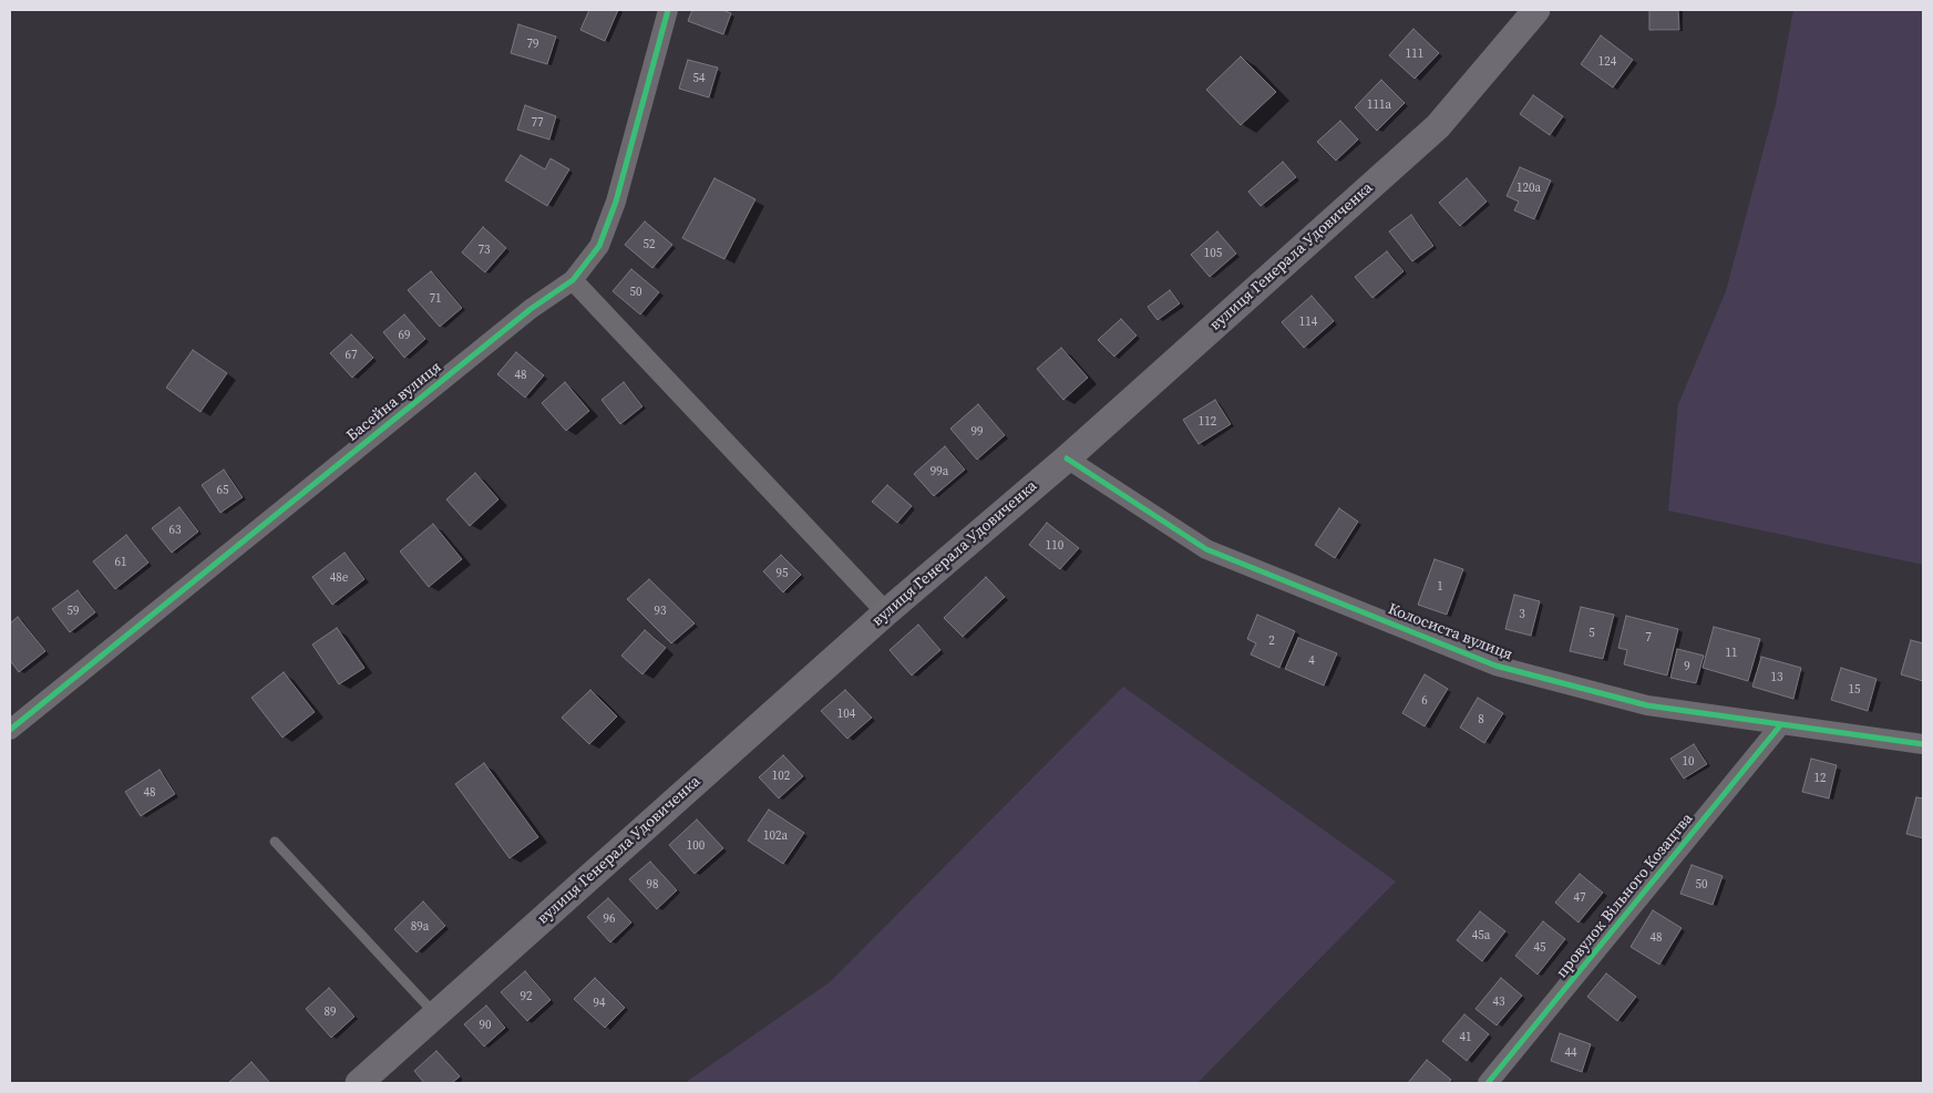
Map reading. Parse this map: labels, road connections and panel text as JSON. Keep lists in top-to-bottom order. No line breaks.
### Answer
{"streets":{"main road":["вулиця Генерала Удовиченка"],"street":["Басейна вулиця","Колосиста вулиця","провулок Вільного Козацтва"]},"crossings":[["вулиця Генерала Удовиченка","Колосиста вулиця"],["Колосиста вулиця","провулок Вільного Козацтва"]],"house_numbers":["79","111","124","54","111а","77","120а","52","73","105","50","71","114","69","67","48","112","99","99а","65","63","110","61","95","48е","1","59","93","3","5","7","2","11","4","9","13","15","6","104","8","10","102","12","48","102а","100","98","50","47","96","89а","45а","48","45","92","43","94","89","90","41","44"]}
